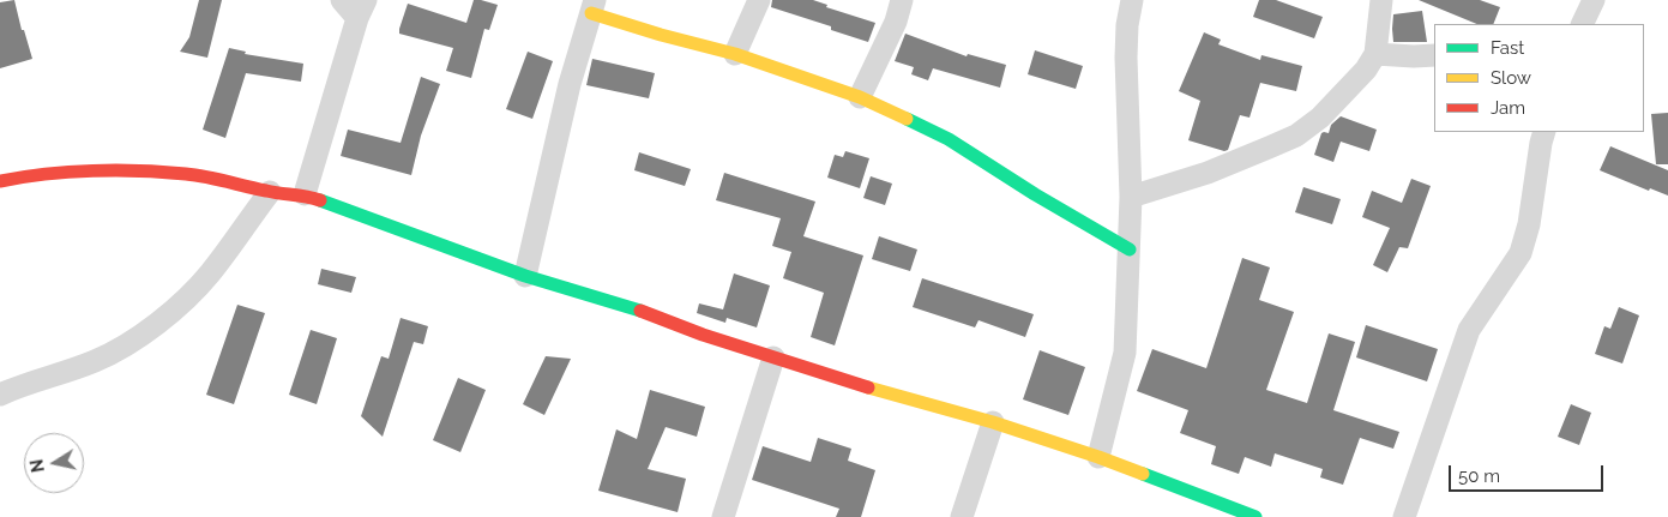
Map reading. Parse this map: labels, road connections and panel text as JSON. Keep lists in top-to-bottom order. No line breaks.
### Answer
{"legend":["Fast","Slow","Jam"],"scale_bar":"50 m","north":"left"}
